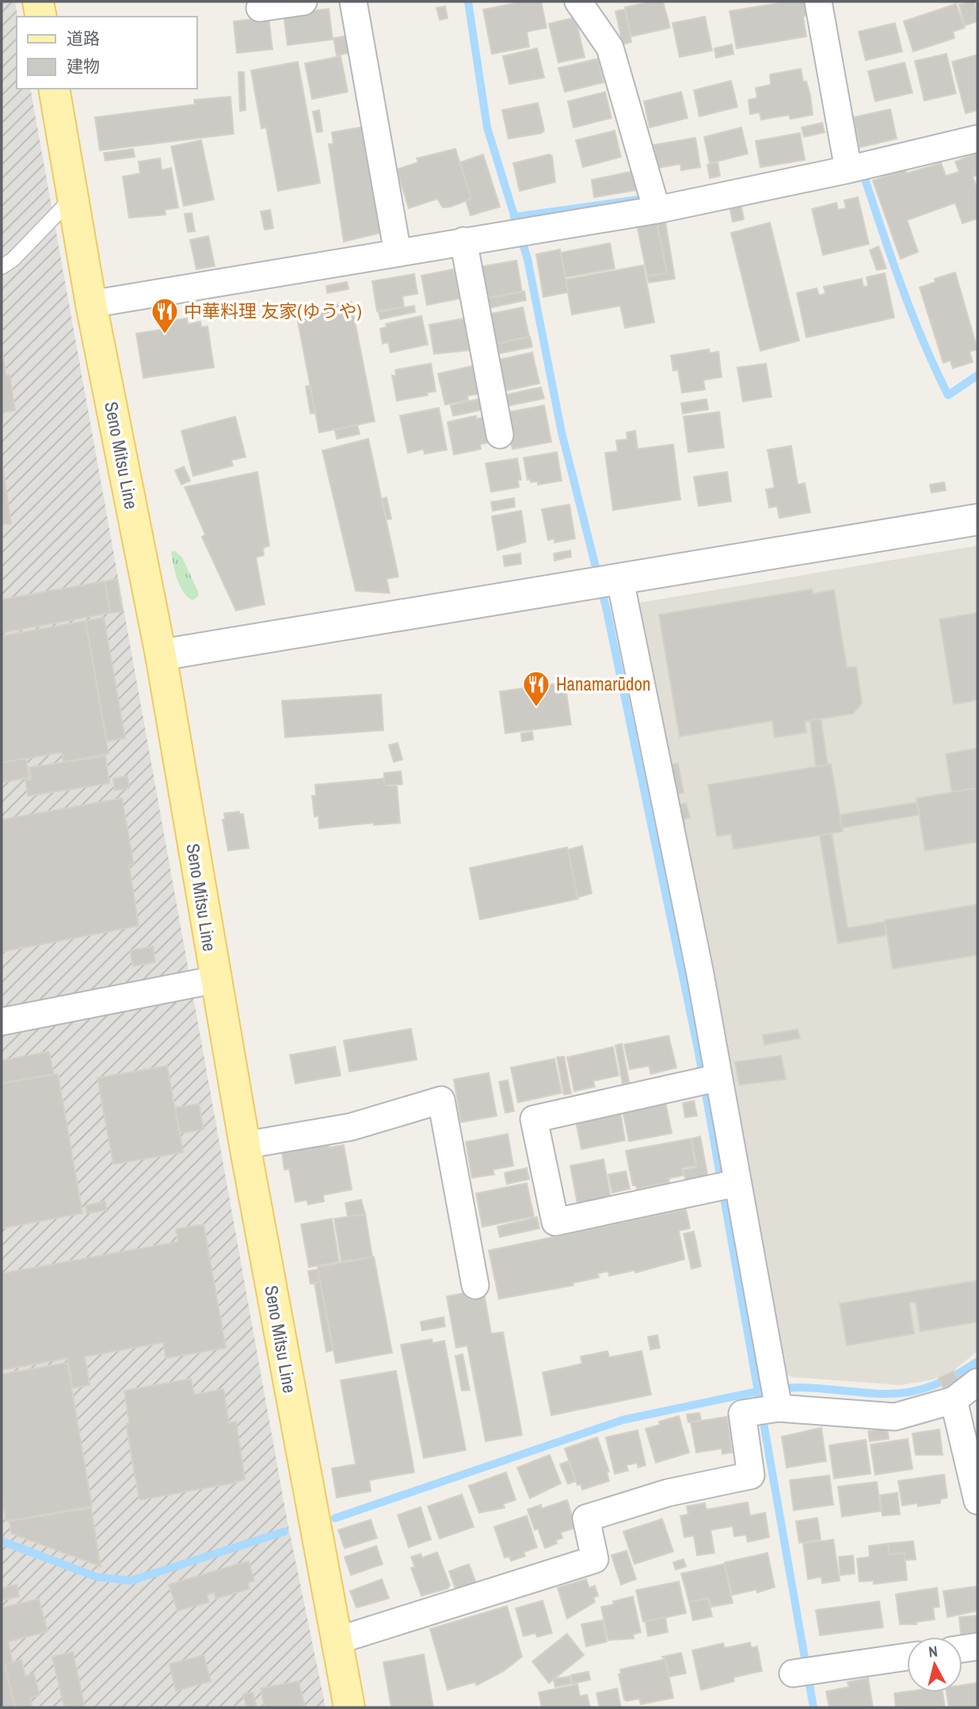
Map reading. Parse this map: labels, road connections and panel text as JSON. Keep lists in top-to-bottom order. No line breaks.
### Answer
{"streets":{"main road":["Seno Mitsu Line"]},"places":{"restaurant":["中華料理 友家(ゆうや)","Hanamarūdon"]},"legend":["道路","建物"],"north":"top"}
